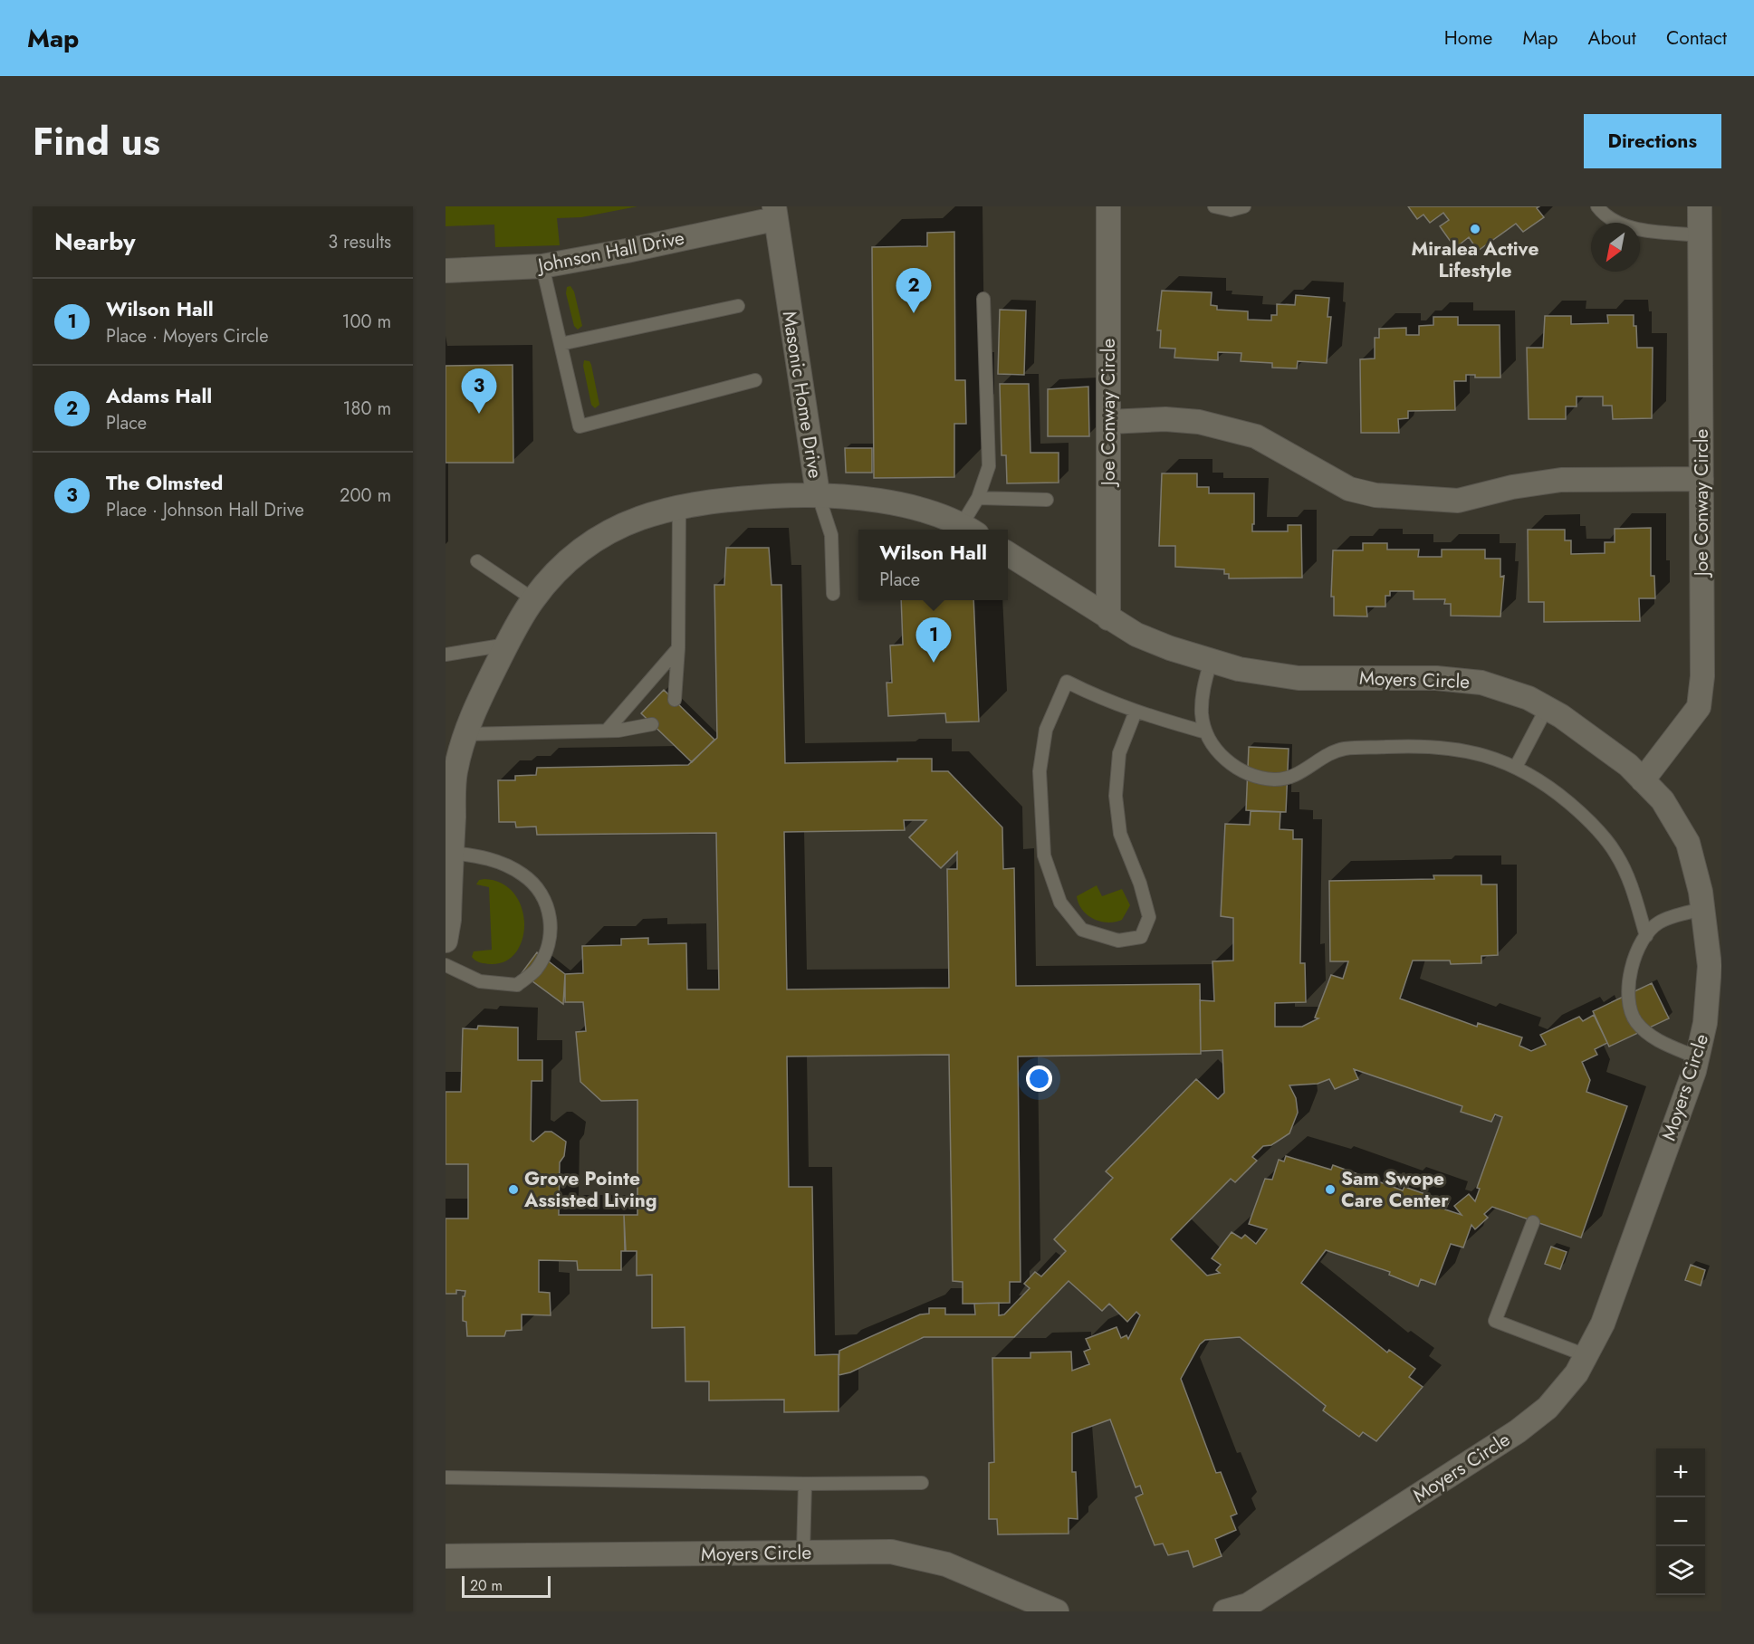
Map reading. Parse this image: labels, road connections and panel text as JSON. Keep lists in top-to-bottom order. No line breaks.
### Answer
{"streets":{"street":["Johnson Hall Drive","Masonic Home Drive","Joe Conway Circle","Moyers Circle"]},"crossings":[["Johnson Hall Drive","Masonic Home Drive"],["Joe Conway Circle","Moyers Circle"]],"places":["Miralea Active Lifestyle","Grove Pointe Assisted Living","Sam Swope Care Center"],"scale_bar":"20 m","north":"bottom left","page":{"header":"Map","nav":["Home","Map","About","Contact"],"title":"Find us","buttons":"Directions","heading":["Nearby","3 results"],"pins":["2","3","1"],"list":[{"mark":"1","name":"Wilson Hall","note":"Place · Moyers Circle","value":"100 m"},{"mark":"2","name":"Adams Hall","note":"Place","value":"180 m"},{"mark":"3","name":"The Olmsted","note":"Place · Johnson Hall Drive","value":"200 m"}],"popup":["Wilson Hall","Place"],"map_buttons":["+","−"],"scale":"20 m"}}
